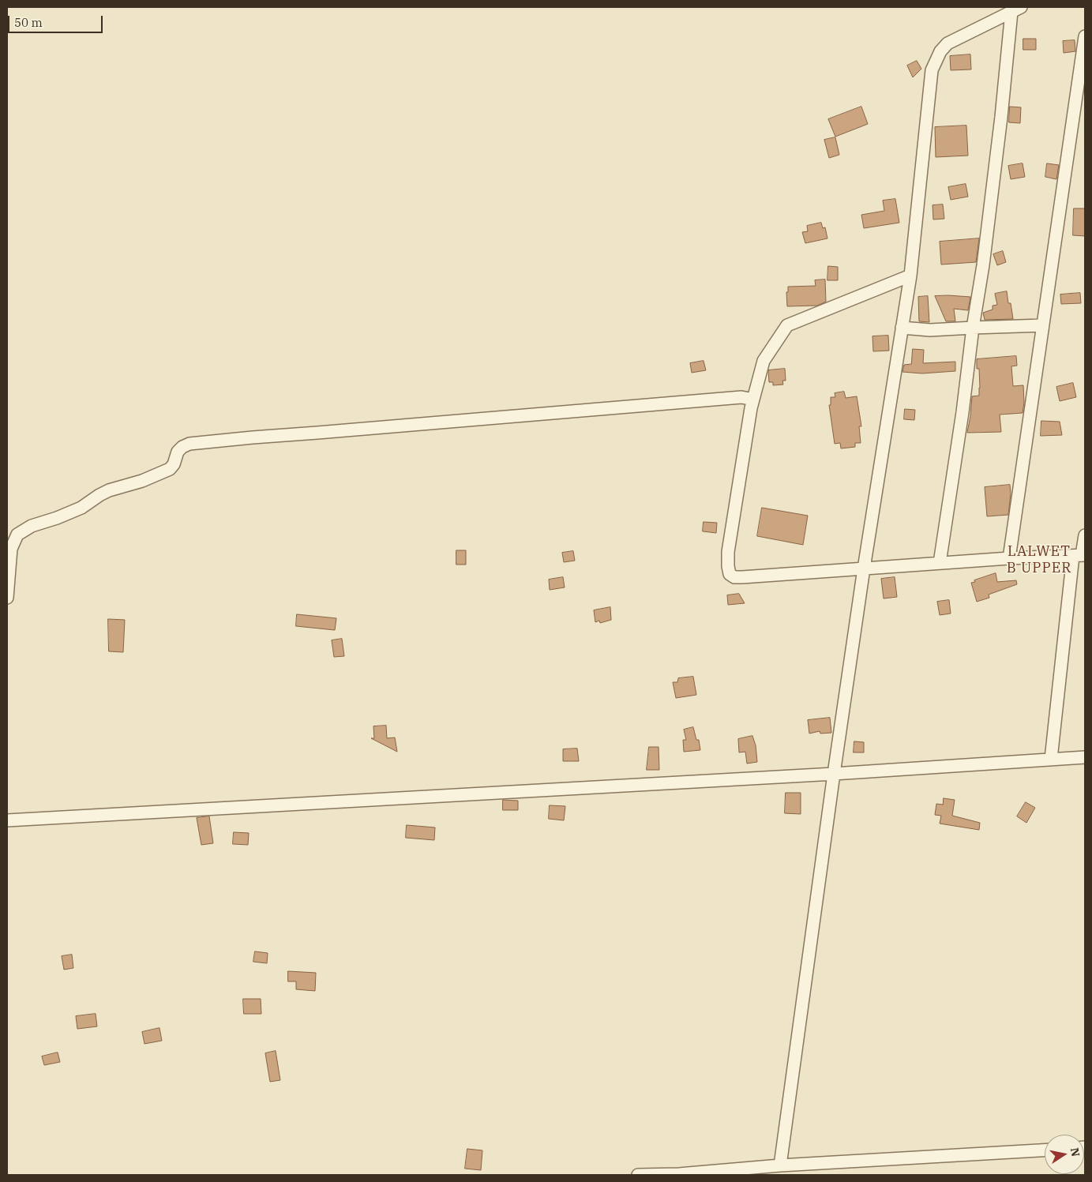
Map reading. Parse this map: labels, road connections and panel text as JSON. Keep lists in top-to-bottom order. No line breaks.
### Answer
{"districts":["LALWET B UPPER"],"scale_bar":"50 m","north":"right"}
